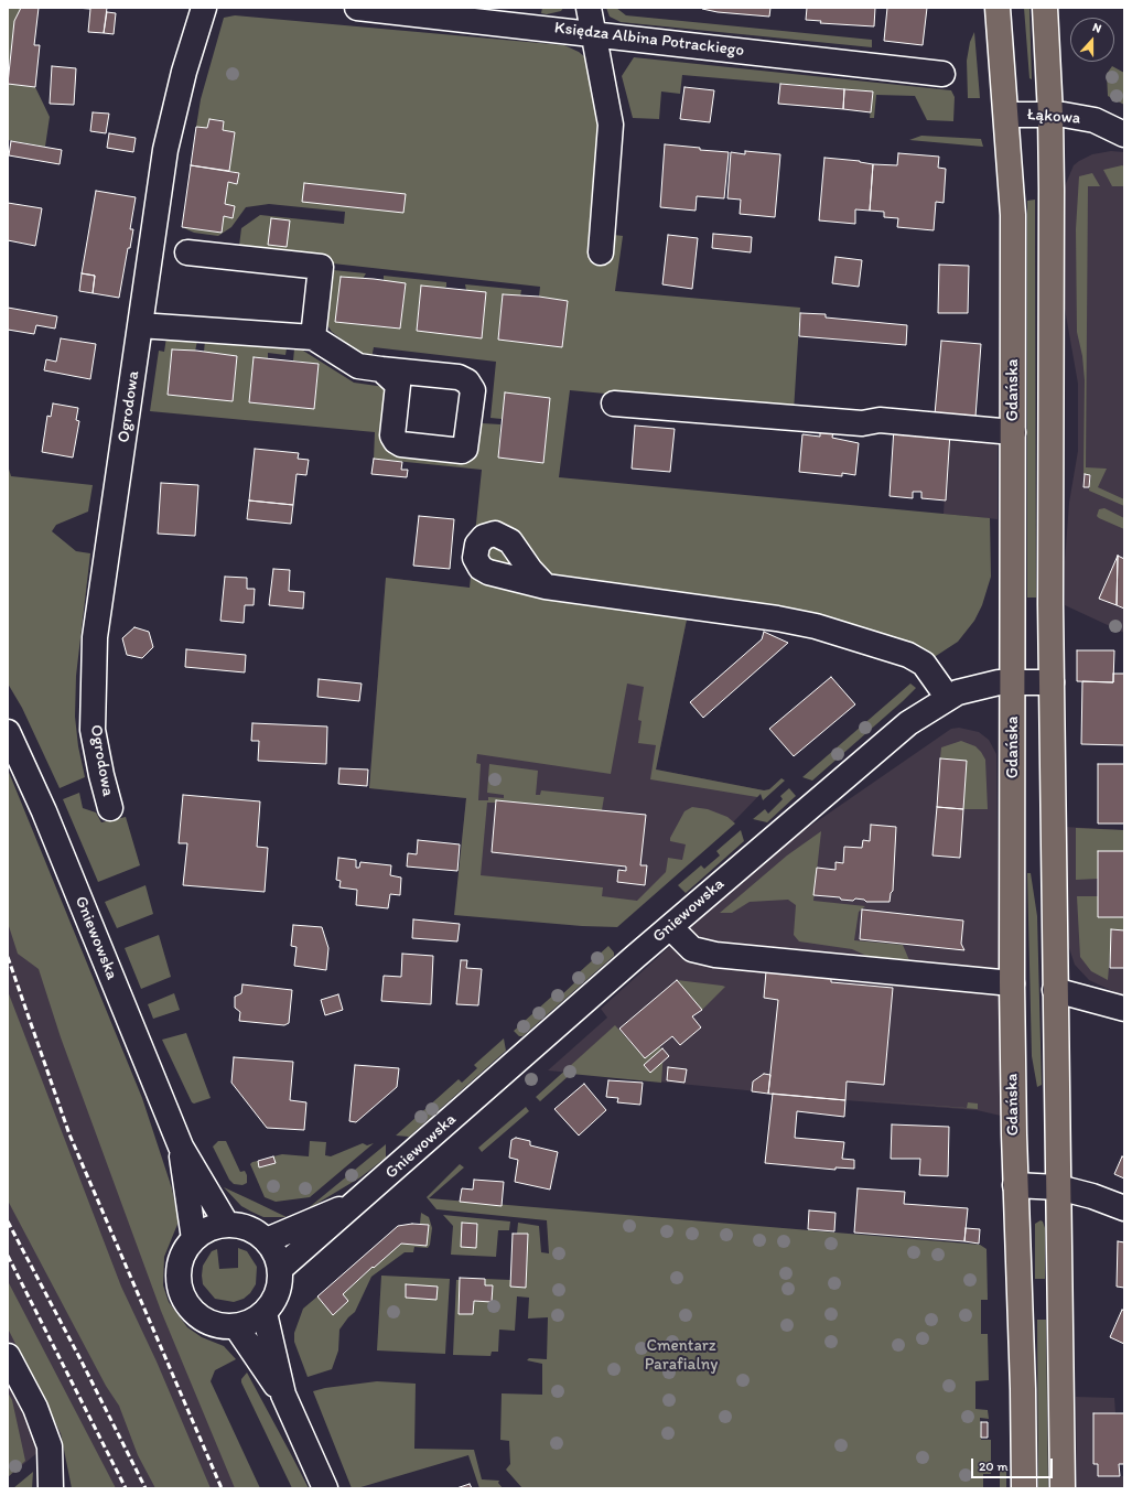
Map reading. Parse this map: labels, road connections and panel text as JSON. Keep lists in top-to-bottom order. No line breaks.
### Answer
{"streets":{"main road":["Gdańska"],"street":["Księdza Albina Potrackiego","Łąkowa","Ogrodowa","Gniewowska"]},"crossings":[["Łąkowa","Gdańska"],["Gdańska","Gniewowska"]],"parks":["Cmentarz Parafialny"],"scale_bar":"20 m","north":"top"}
